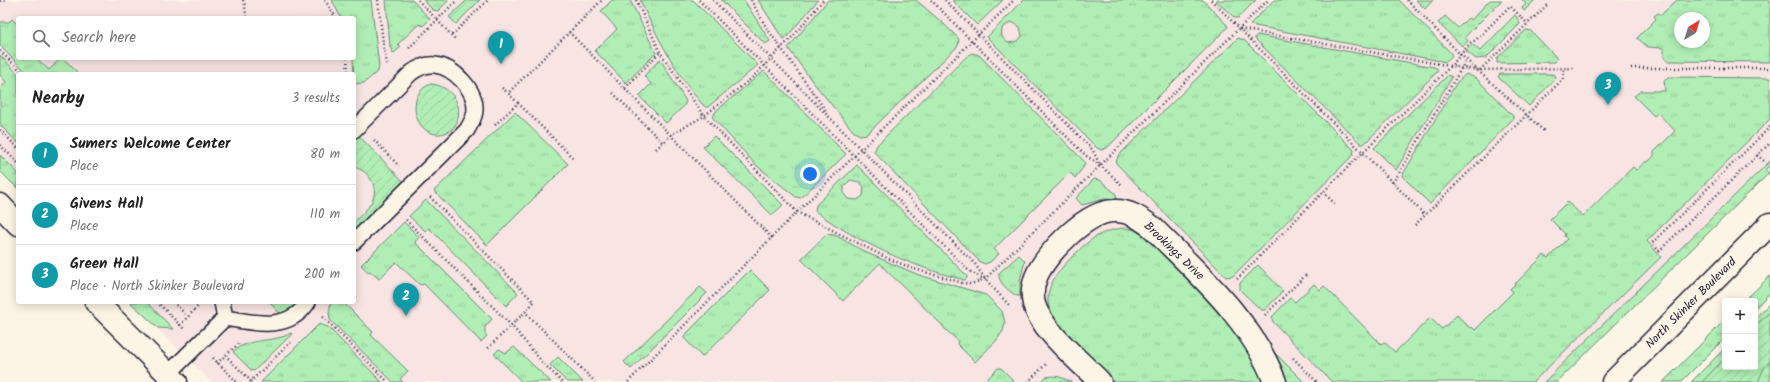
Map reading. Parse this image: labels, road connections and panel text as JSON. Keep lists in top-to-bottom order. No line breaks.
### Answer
{"streets":{"street":["Brookings Drive","North Skinker Boulevard"]},"north":"top right","page":{"search":"Search here","pins":["1","3","2"],"heading":["Nearby","3 results"],"list":[{"mark":"1","name":"Sumers Welcome Center","note":"Place","value":"80 m"},{"mark":"2","name":"Givens Hall","note":"Place","value":"110 m"},{"mark":"3","name":"Green Hall","note":"Place · North Skinker Boulevard","value":"200 m"}],"map_buttons":["+","−"]}}
